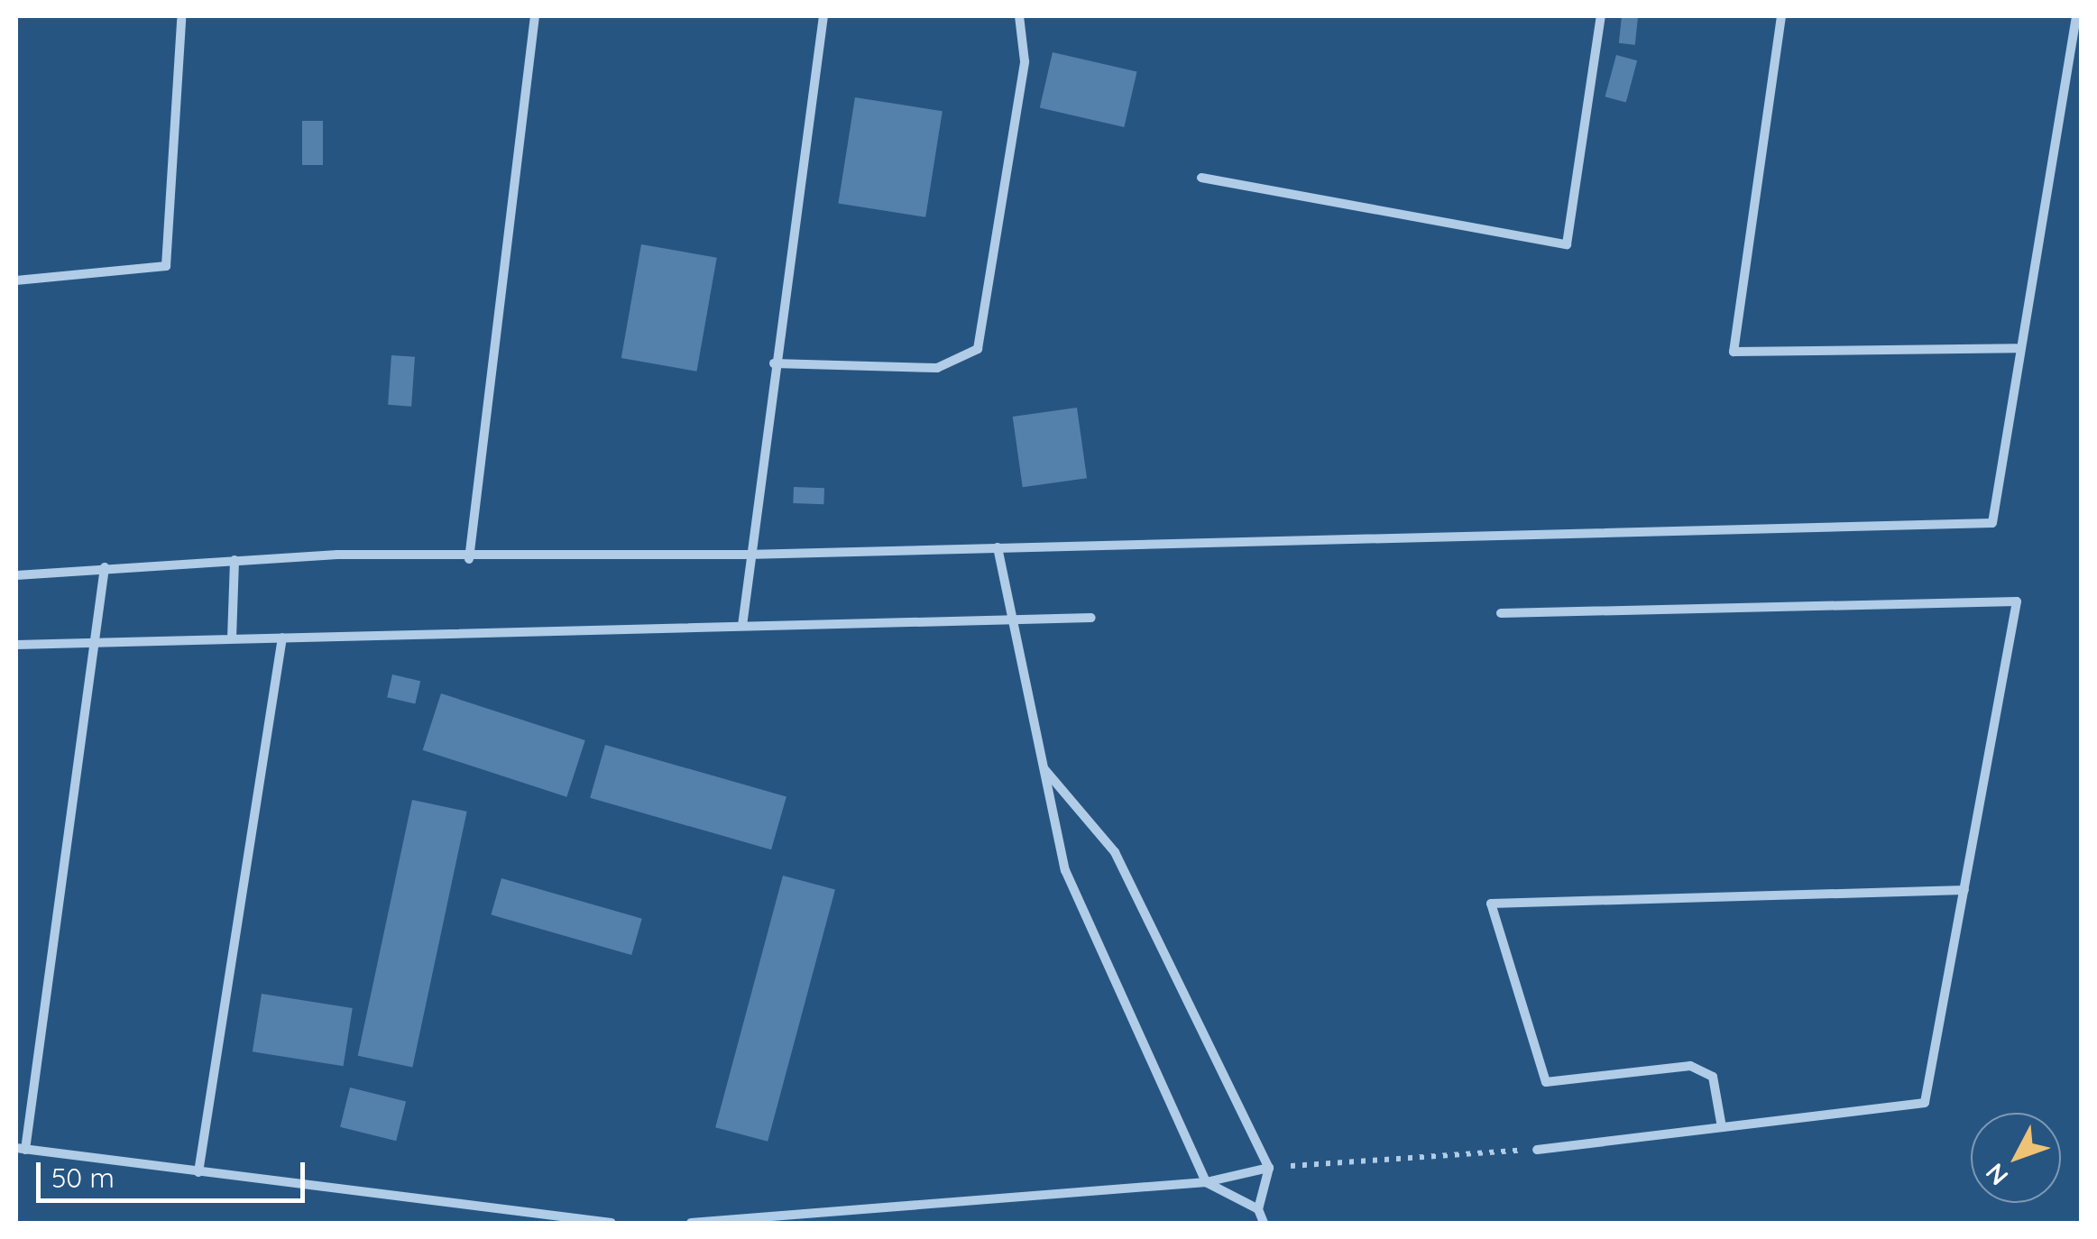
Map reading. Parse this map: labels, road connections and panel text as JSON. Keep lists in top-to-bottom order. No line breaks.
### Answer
{"scale_bar":"50 m","north":"bottom left"}
